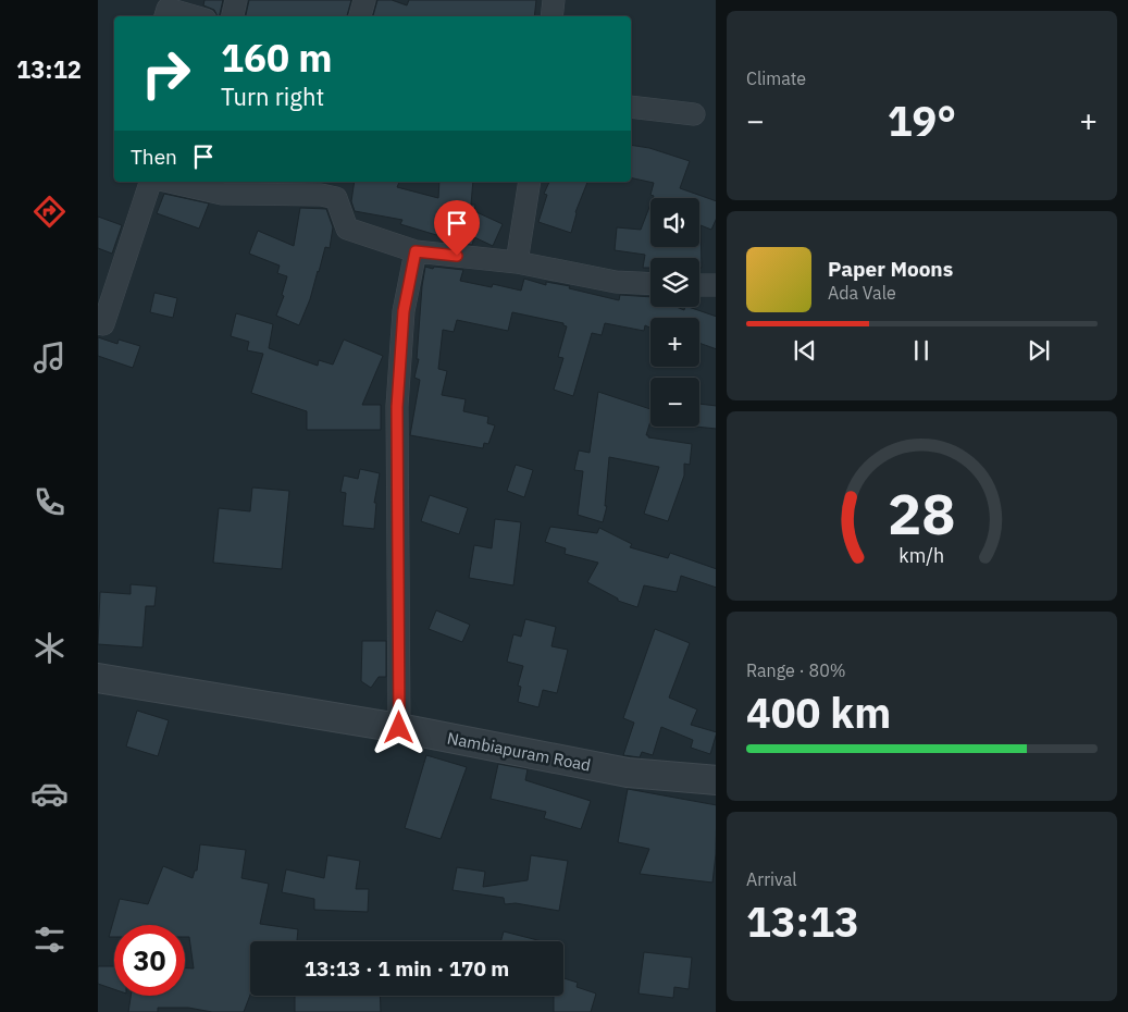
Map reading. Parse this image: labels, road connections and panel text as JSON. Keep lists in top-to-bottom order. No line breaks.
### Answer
{"streets":{"street":["Nambiapuram Road"]},"page":{"tabs":"13:12","tile":["Climate",["Range · 80%","400 km"],["Arrival","13:13"]],"turn":["160 m","Turn right"],"heat":["−","19°","+"],"then":"Then","map_buttons":["+","−"],"song":["Paper Moons","Ada Vale"],"limit":"30","trip":"13:13 · 1 min · 170 m","gauge":["28","km/h"]}}
